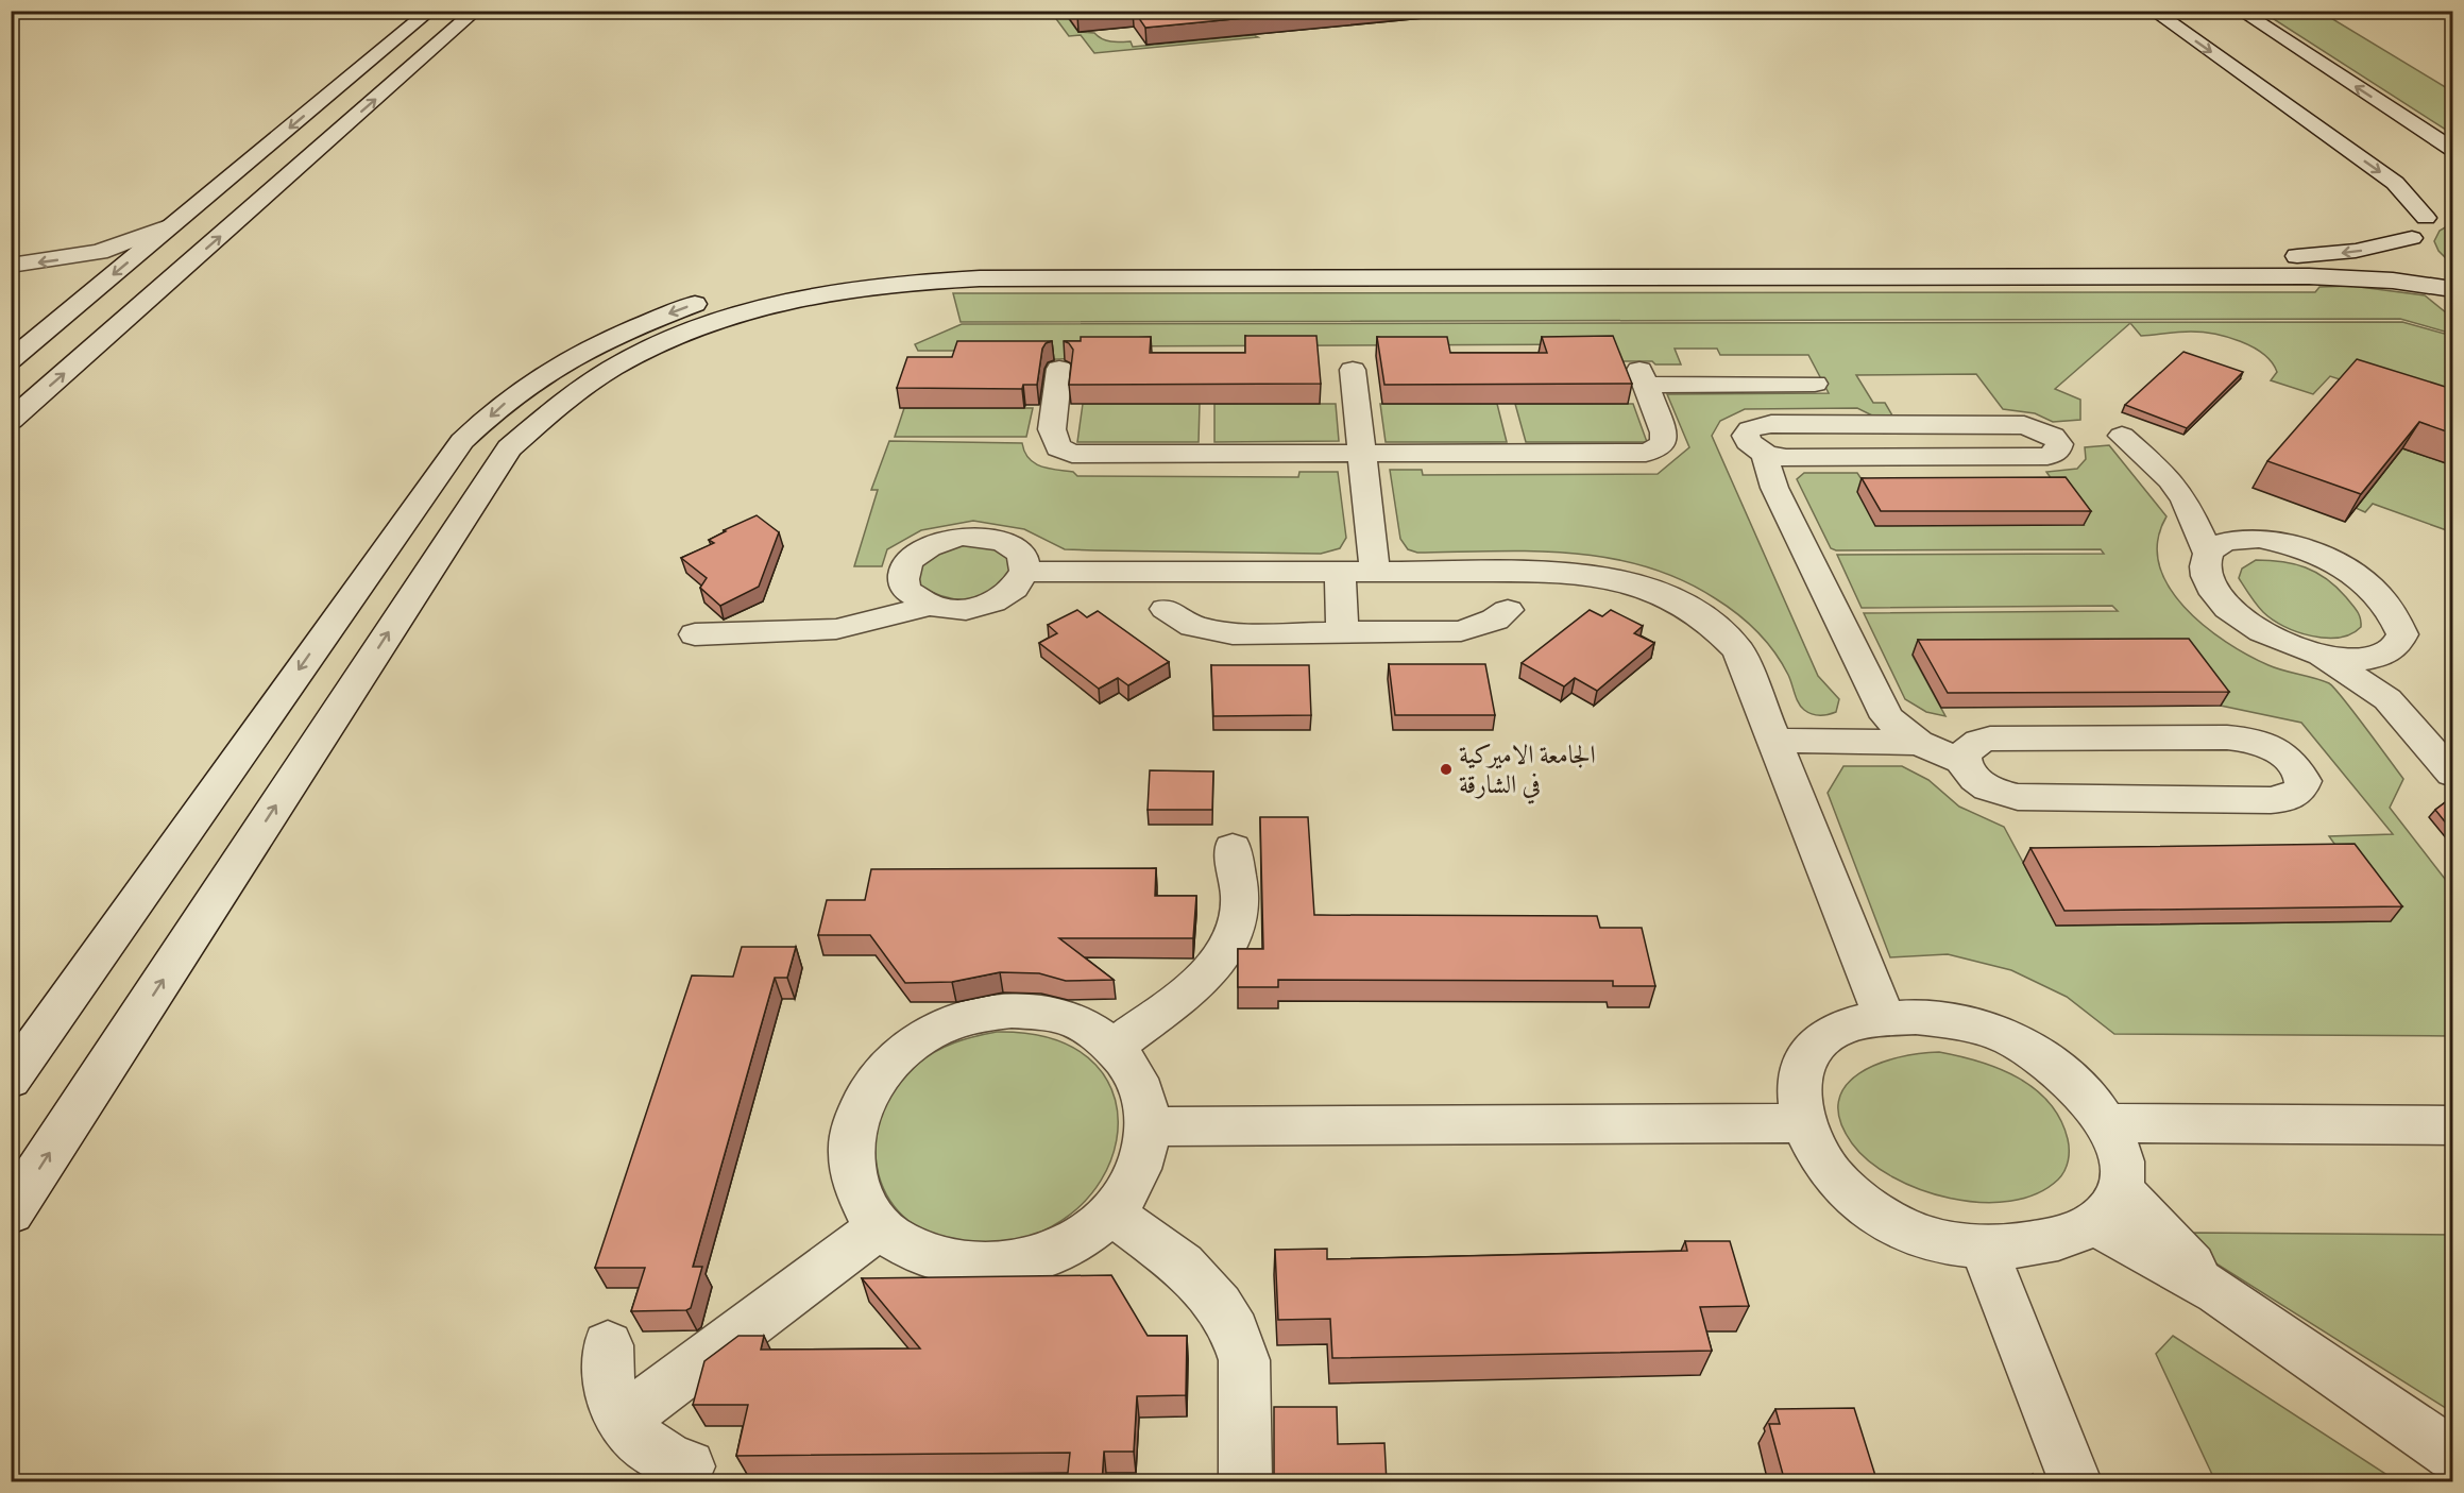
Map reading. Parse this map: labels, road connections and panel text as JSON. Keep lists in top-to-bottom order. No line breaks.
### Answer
{"places":["الجامعة الاميركية في الشارقة"]}
